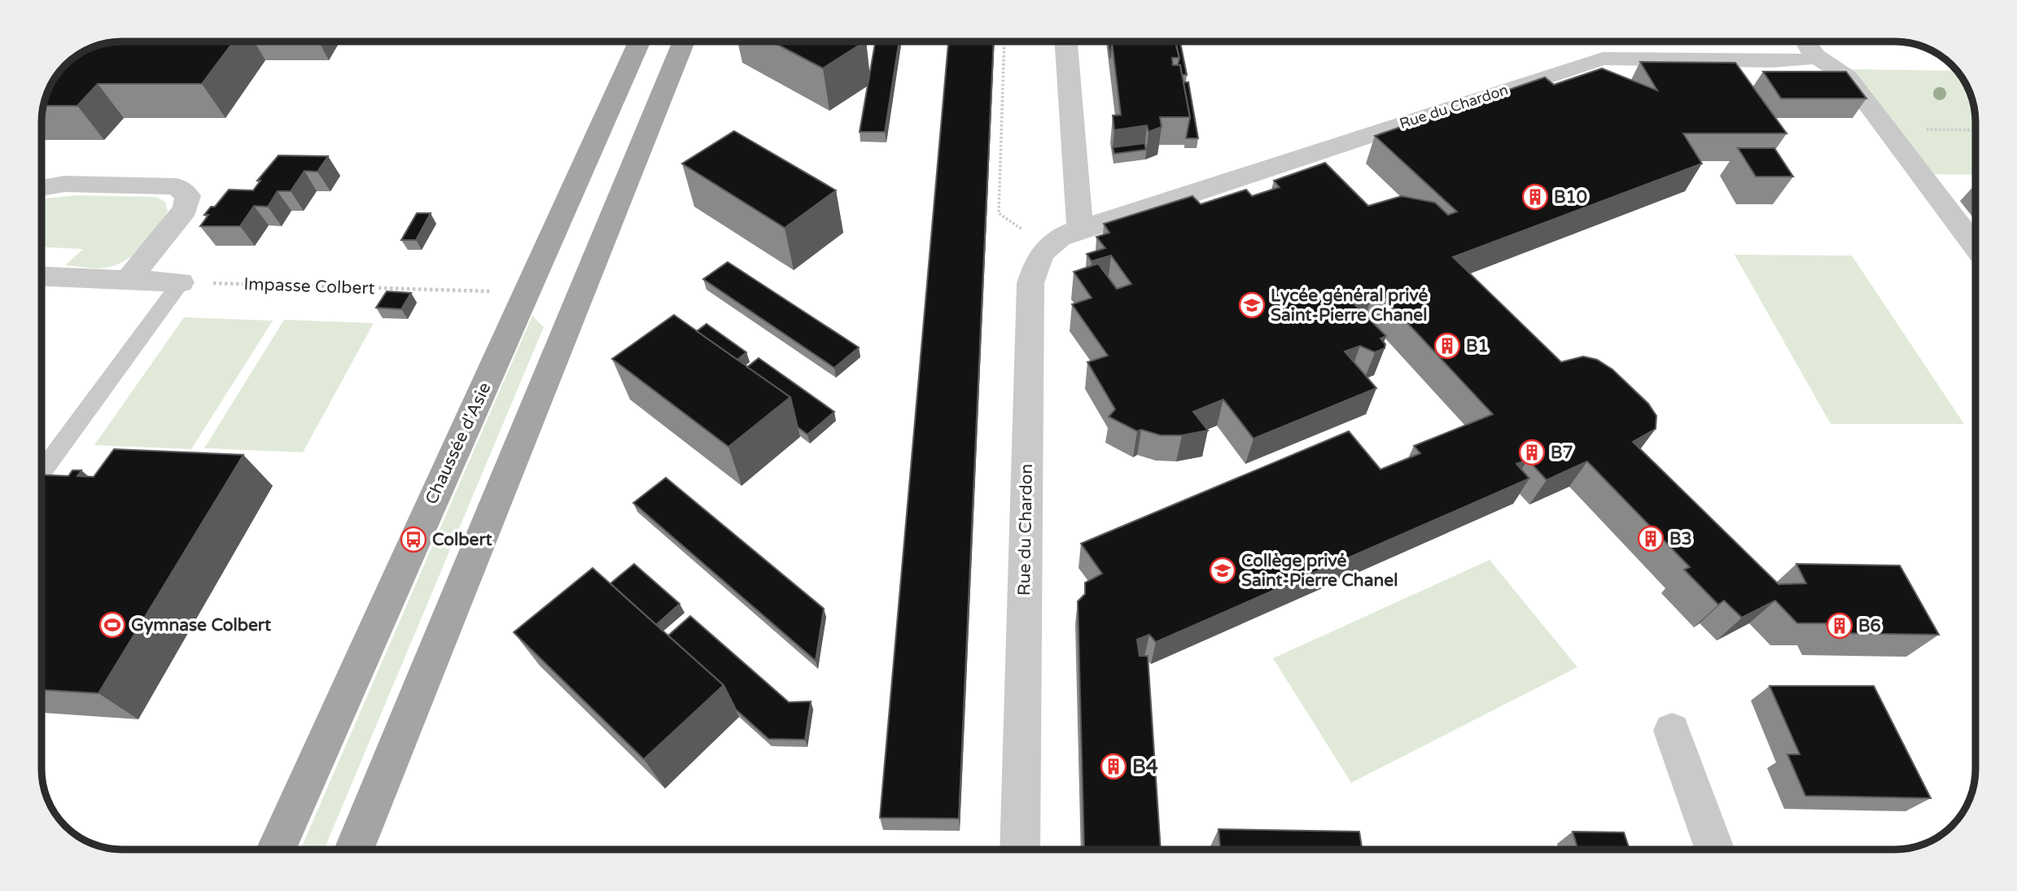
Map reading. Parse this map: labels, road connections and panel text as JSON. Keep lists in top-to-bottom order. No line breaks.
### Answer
{"streets":{"main road":["Chaussée d'Asie"],"street":["Rue du Chardon"],"path":["Impasse Colbert"]},"places":{"building":["B10","B1","B7","B3","B6","B4"],"school or university":["Lycée général privé Saint-Pierre Chanel","Collège privé Saint-Pierre Chanel"],"bus stop":["Colbert"],"sports":["Gymnase Colbert"]}}
